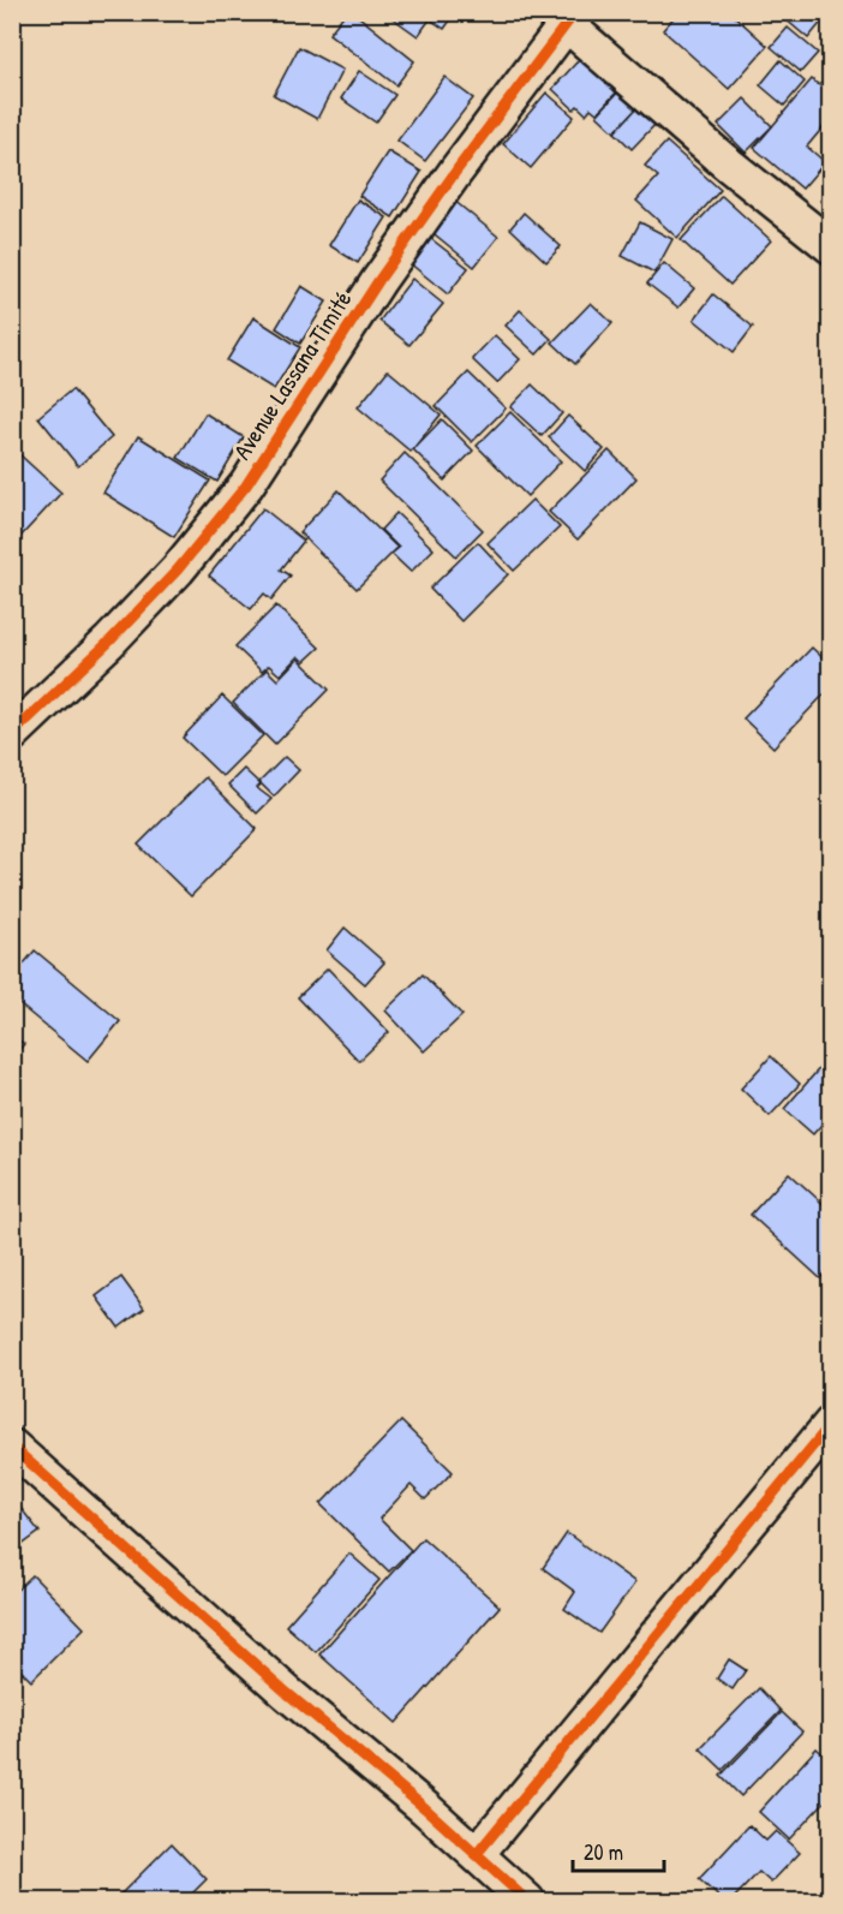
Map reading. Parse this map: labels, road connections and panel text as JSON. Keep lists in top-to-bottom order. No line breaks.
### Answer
{"streets":{"street":["Avenue Lassana Timité"]},"scale_bar":"20 m"}
